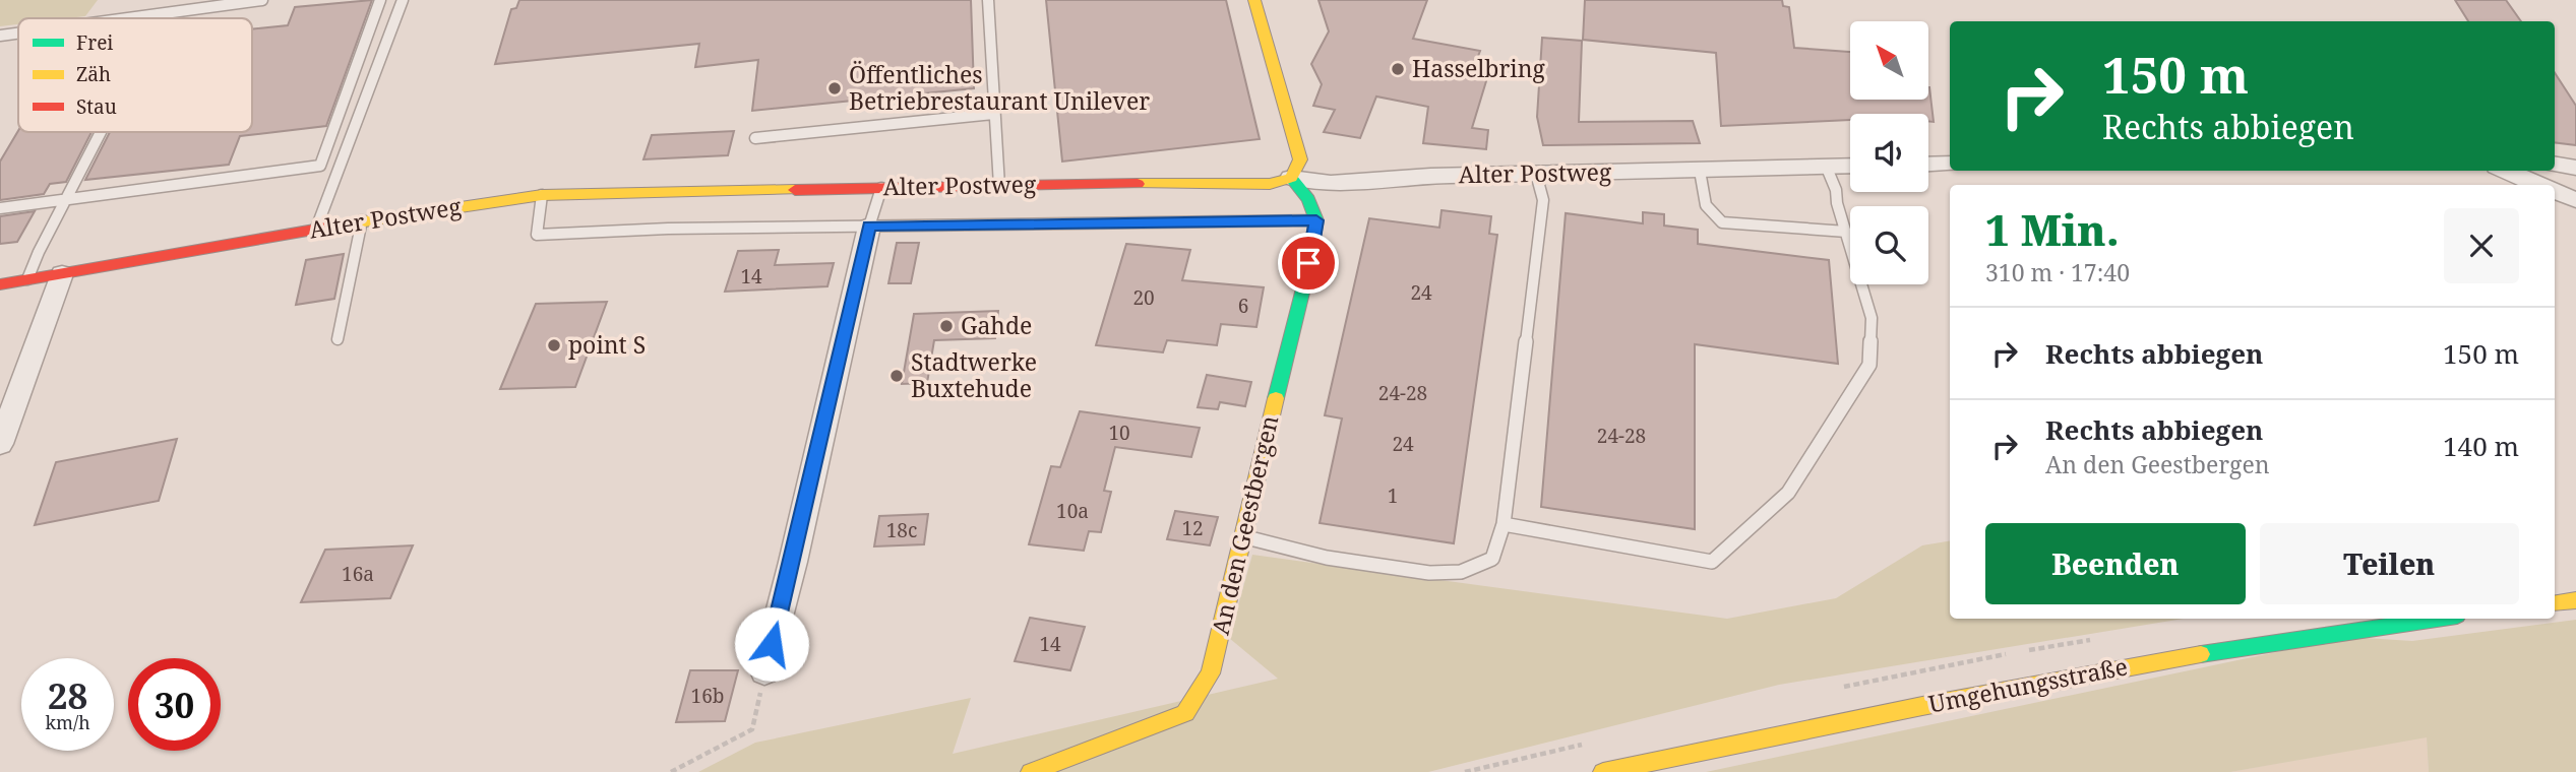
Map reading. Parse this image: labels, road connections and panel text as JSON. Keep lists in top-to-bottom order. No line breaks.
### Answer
{"streets":{"street":["Alter Postweg","An den Geestbergen","Umgehungsstraße"]},"places":["Hasselbring","Öffentliches Betriebrestaurant Unilever","Gahde","point S","Stadtwerke Buxtehude"],"house_numbers":["14","24","20","6","24-28","10","24-28","24","1","10a","12","18c","16a","14","16b"],"legend":["Frei","Zäh","Stau"],"north":"top left","page":{"turn":["150 m","Rechts abbiegen"],"heading":["1 Min.","310 m · 17:40"],"list":[{"name":"Rechts abbiegen","value":"150 m"},{"name":"Rechts abbiegen","note":"An den Geestbergen","value":"140 m"}],"buttons":["Beenden","Teilen"],"speed":"28 km/h","limit":"30"}}
